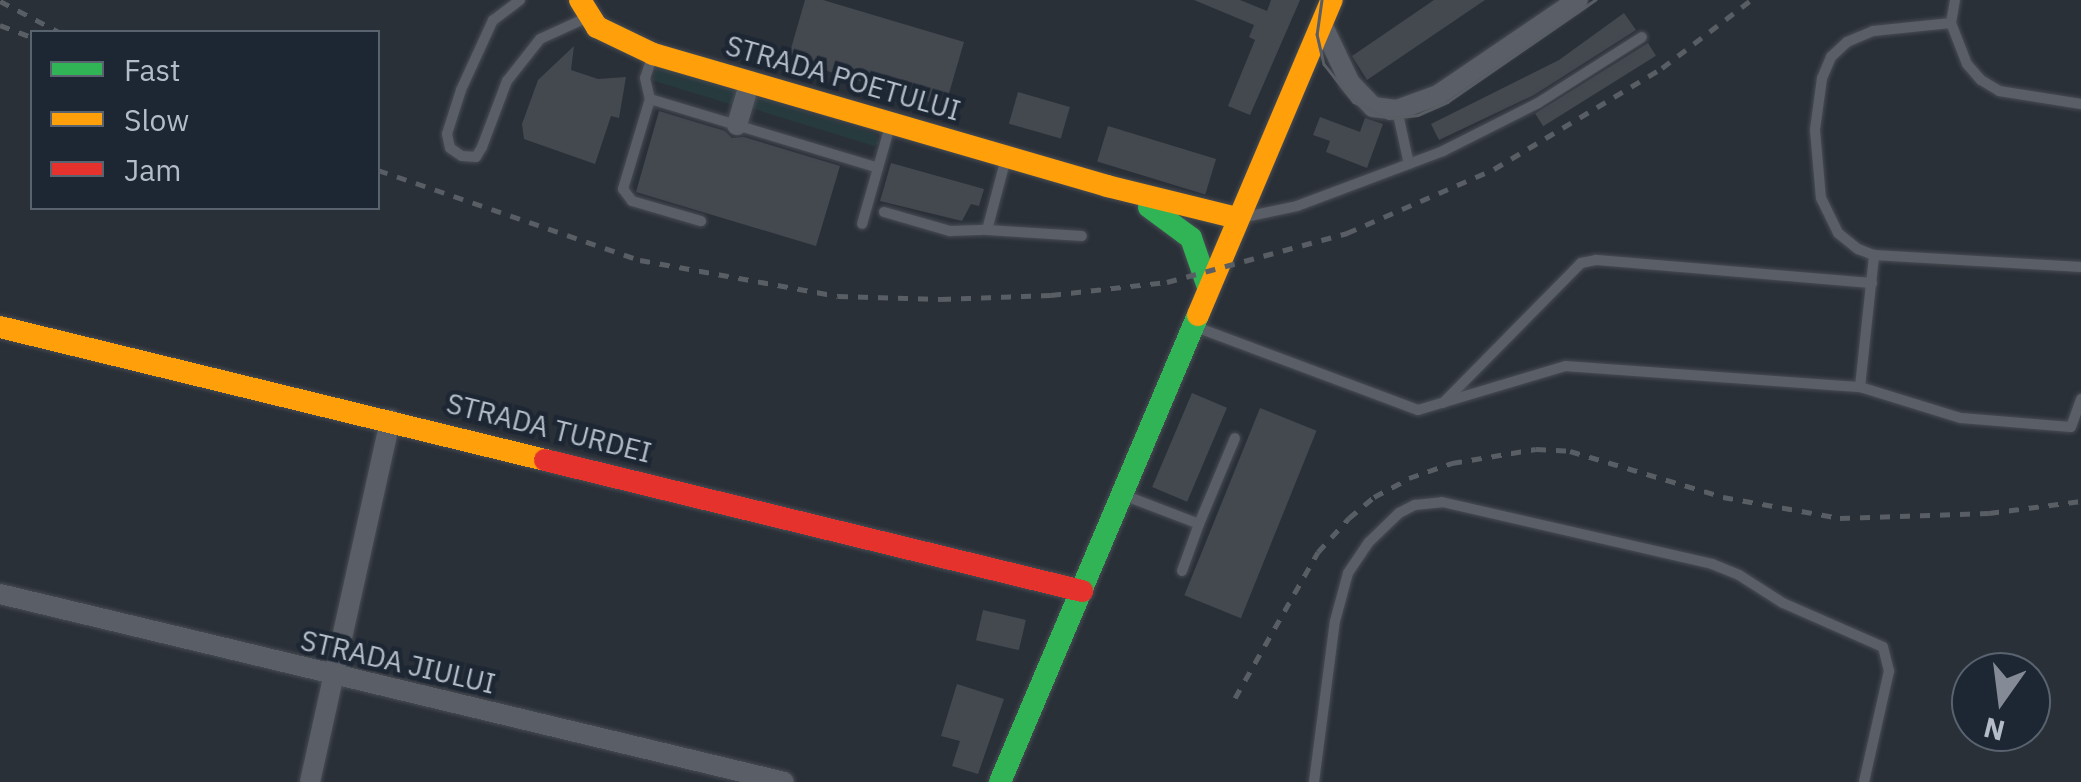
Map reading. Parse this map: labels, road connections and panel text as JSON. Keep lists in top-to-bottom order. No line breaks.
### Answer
{"streets":{"street":["STRADA POETULUI","STRADA TURDEI","STRADA JIULUI"]},"legend":["Fast","Slow","Jam"],"north":"bottom"}
